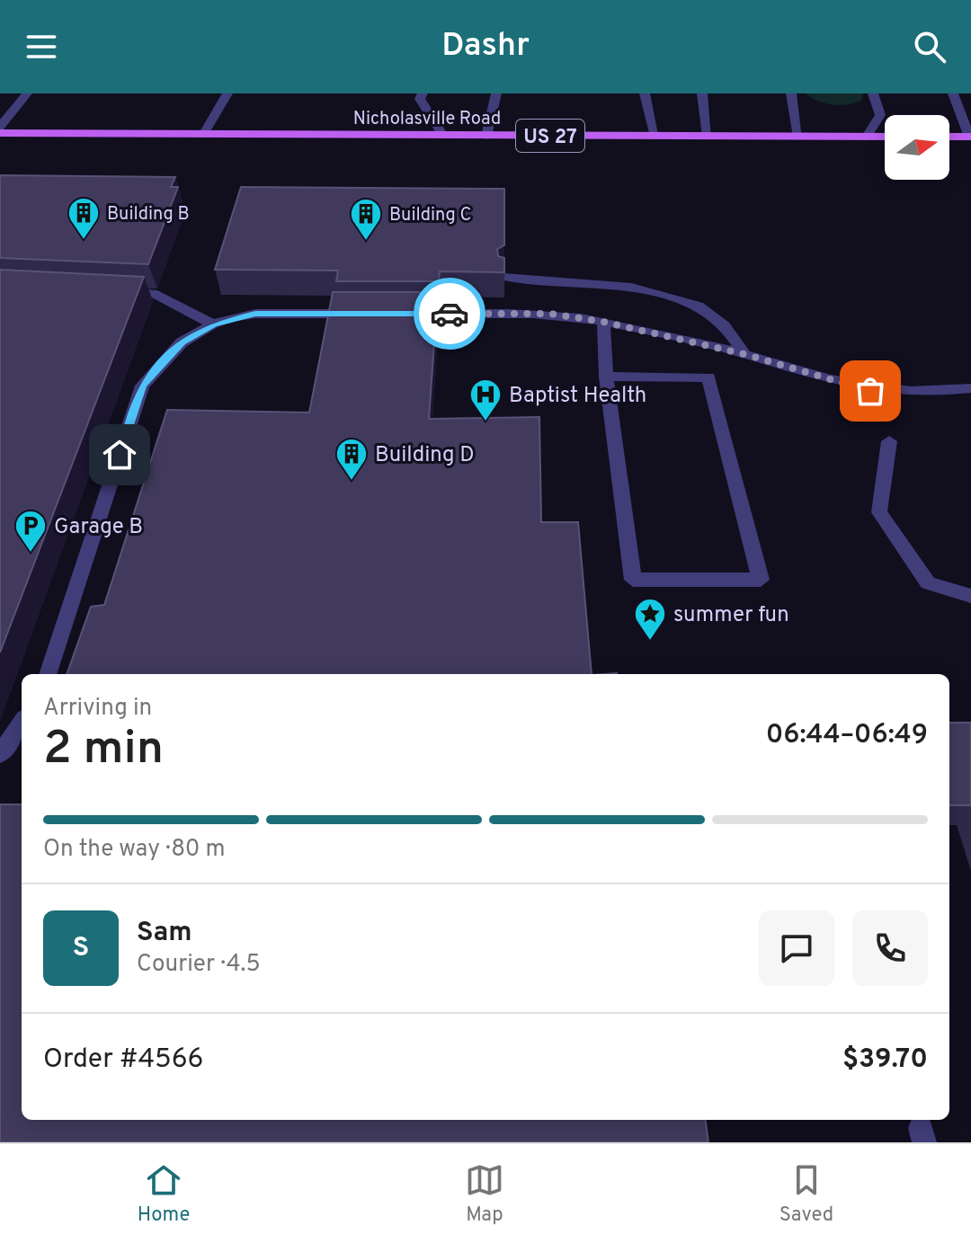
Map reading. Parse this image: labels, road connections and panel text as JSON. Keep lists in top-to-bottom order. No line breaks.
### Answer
{"streets":{"main road":["Nicholasville Road","US 27"]},"places":{"building":["Building B","Building C","Building D"],"hospital":["Baptist Health"],"parking":["Garage B"],"place":["summer fun"]},"north":"right","page":{"header":"Dashr","heading":["2 min","Arriving in","06:44–06:49"],"panel":["Sam","Courier · 4.5","Order #4566","$39.70"],"bar":"On the way · 80 m","round":"S","tabs":["Home","Map","Saved"]}}
